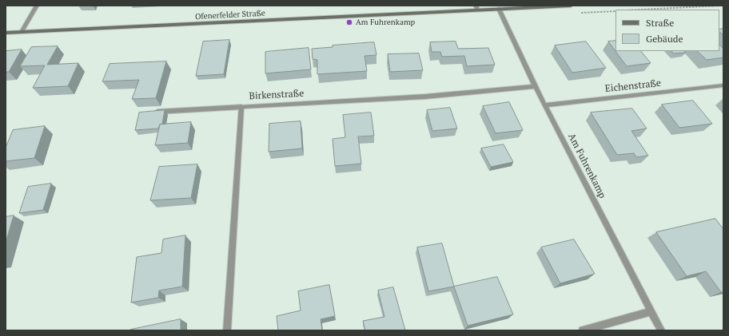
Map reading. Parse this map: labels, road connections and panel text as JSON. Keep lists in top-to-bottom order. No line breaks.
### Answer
{"streets":{"street":["Ofenerfelder Straße","Eichenstraße","Birkenstraße","Am Fuhrenkamp"]},"crossings":[["Ofenerfelder Straße","Am Fuhrenkamp"],["Eichenstraße","Am Fuhrenkamp"],["Birkenstraße","Am Fuhrenkamp"]],"places":["Am Fuhrenkamp"],"legend":["Straße","Gebäude"]}
